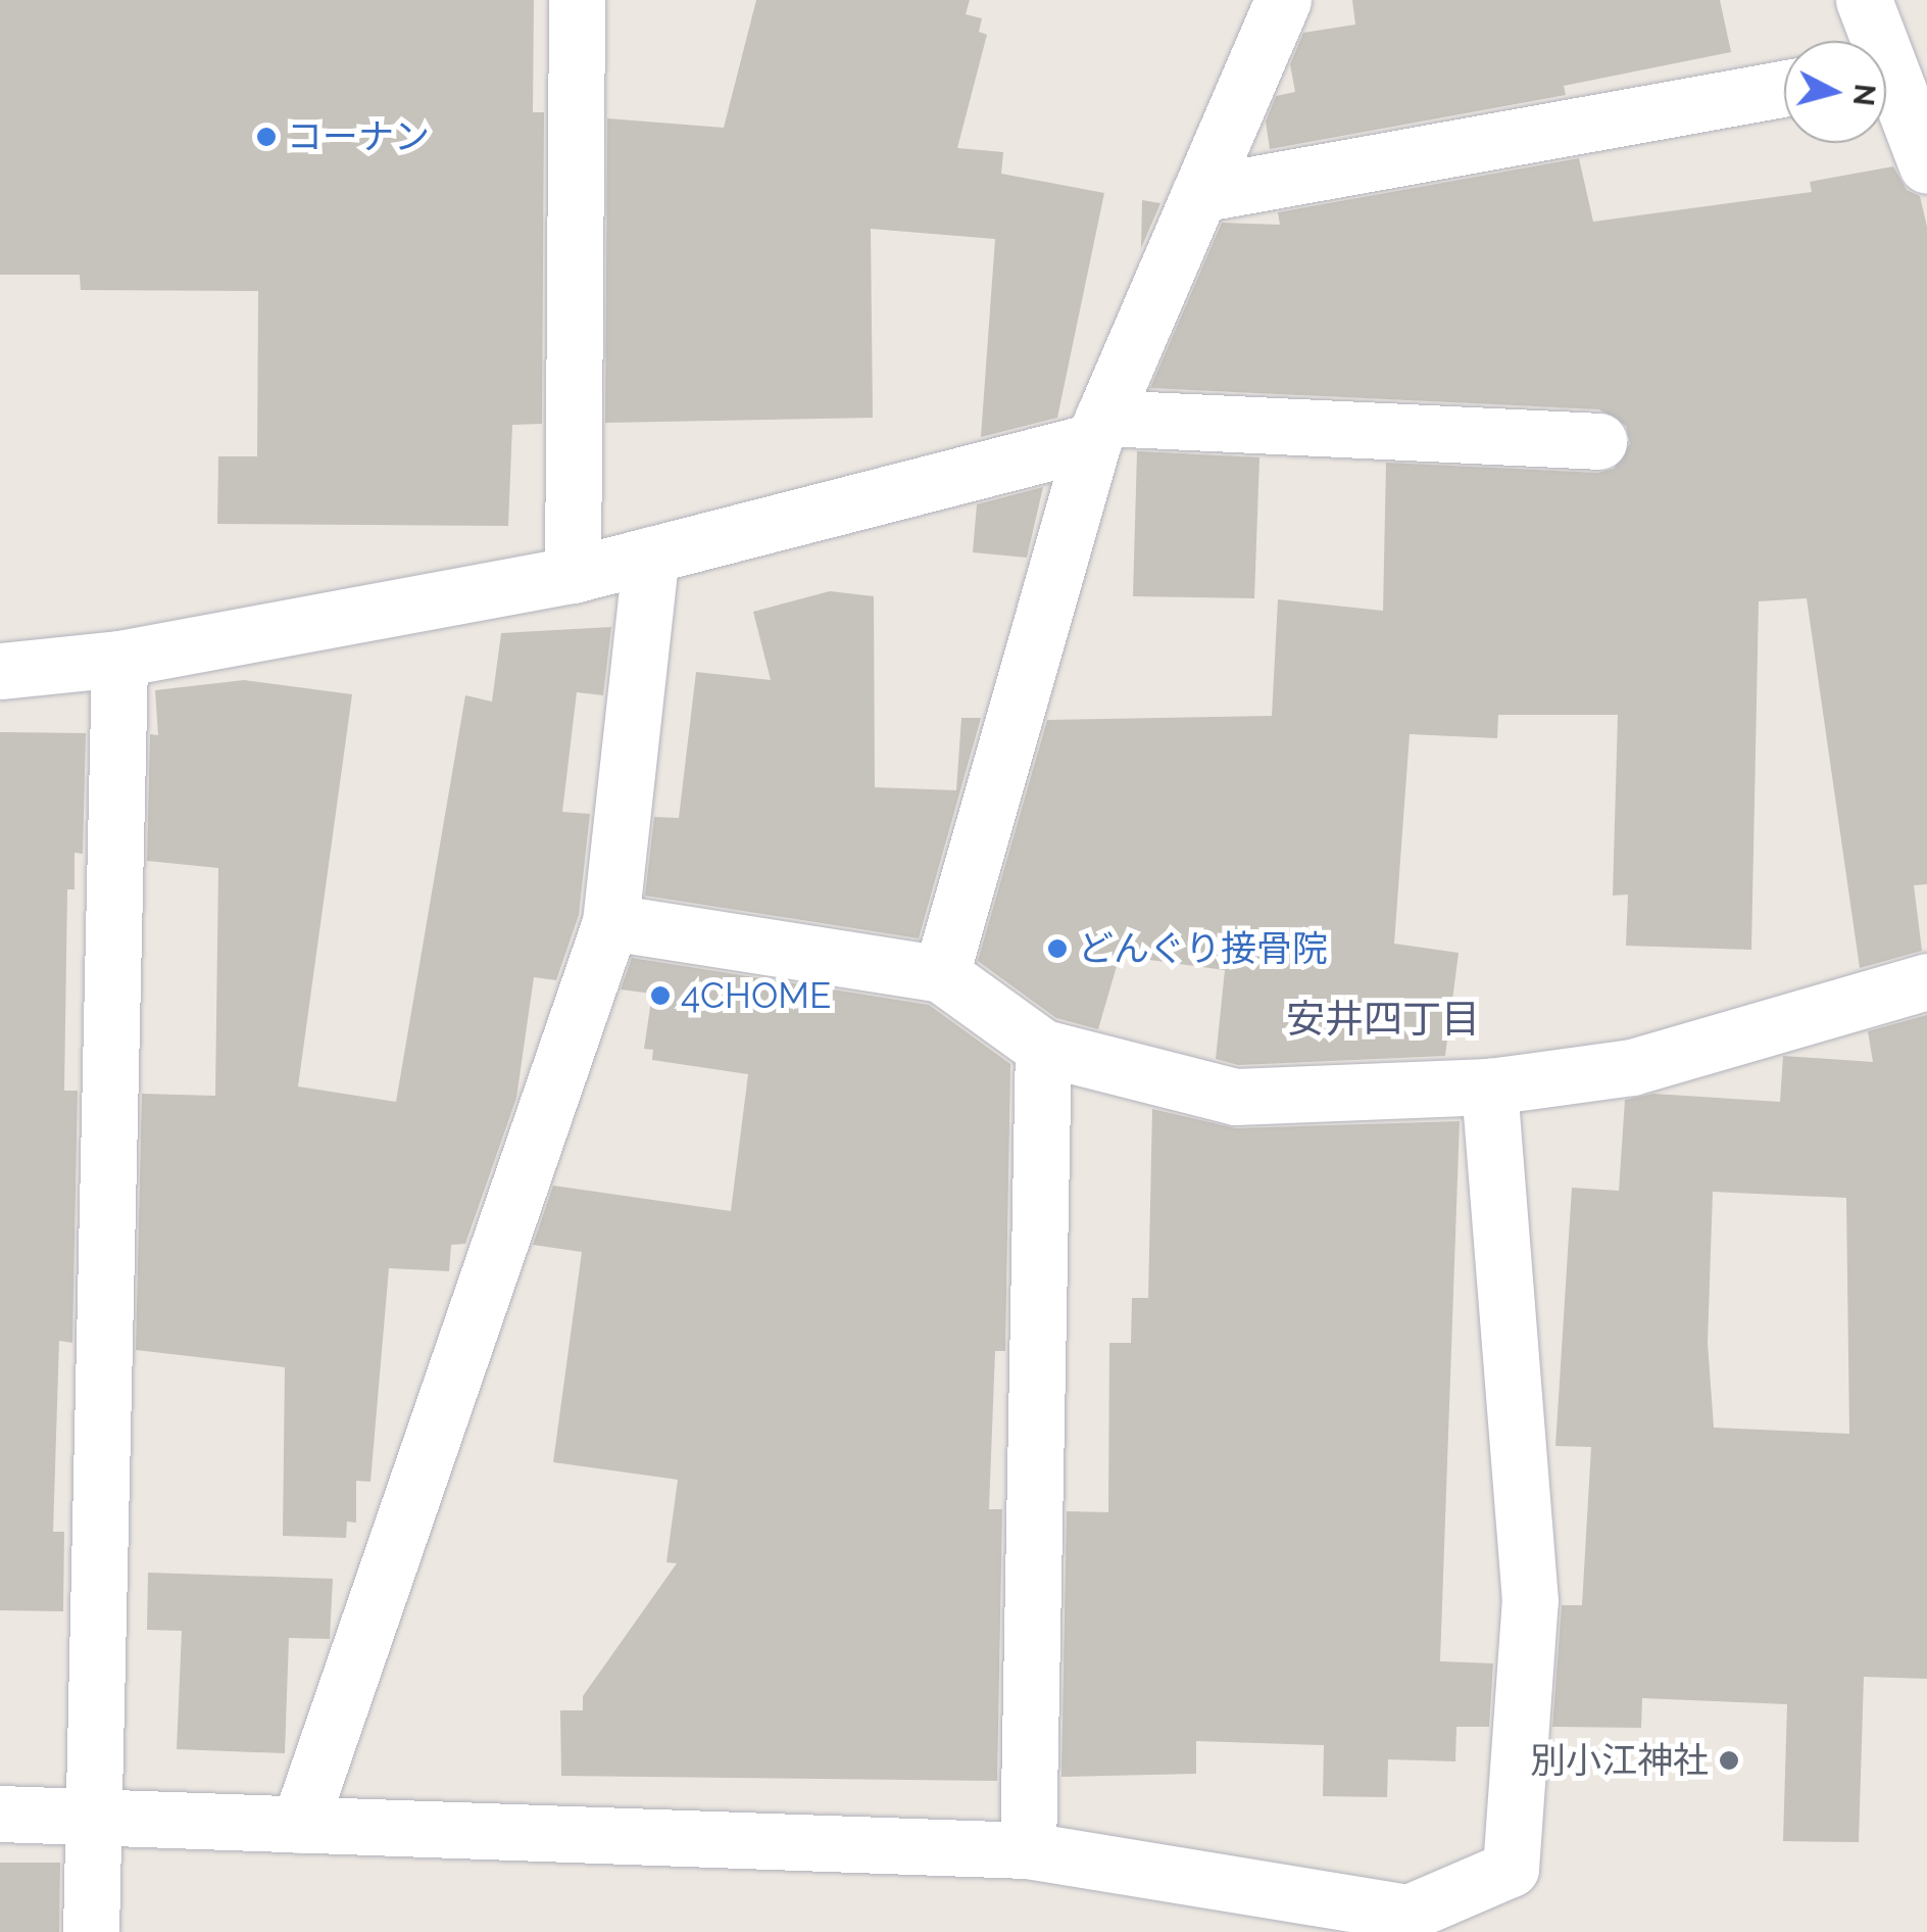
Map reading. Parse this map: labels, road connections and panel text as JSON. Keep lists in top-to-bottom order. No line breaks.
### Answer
{"districts":["安井四丁目"],"places":["コーナン","どんぐり接骨院","4CHOME","別小江神社"],"north":"right"}
